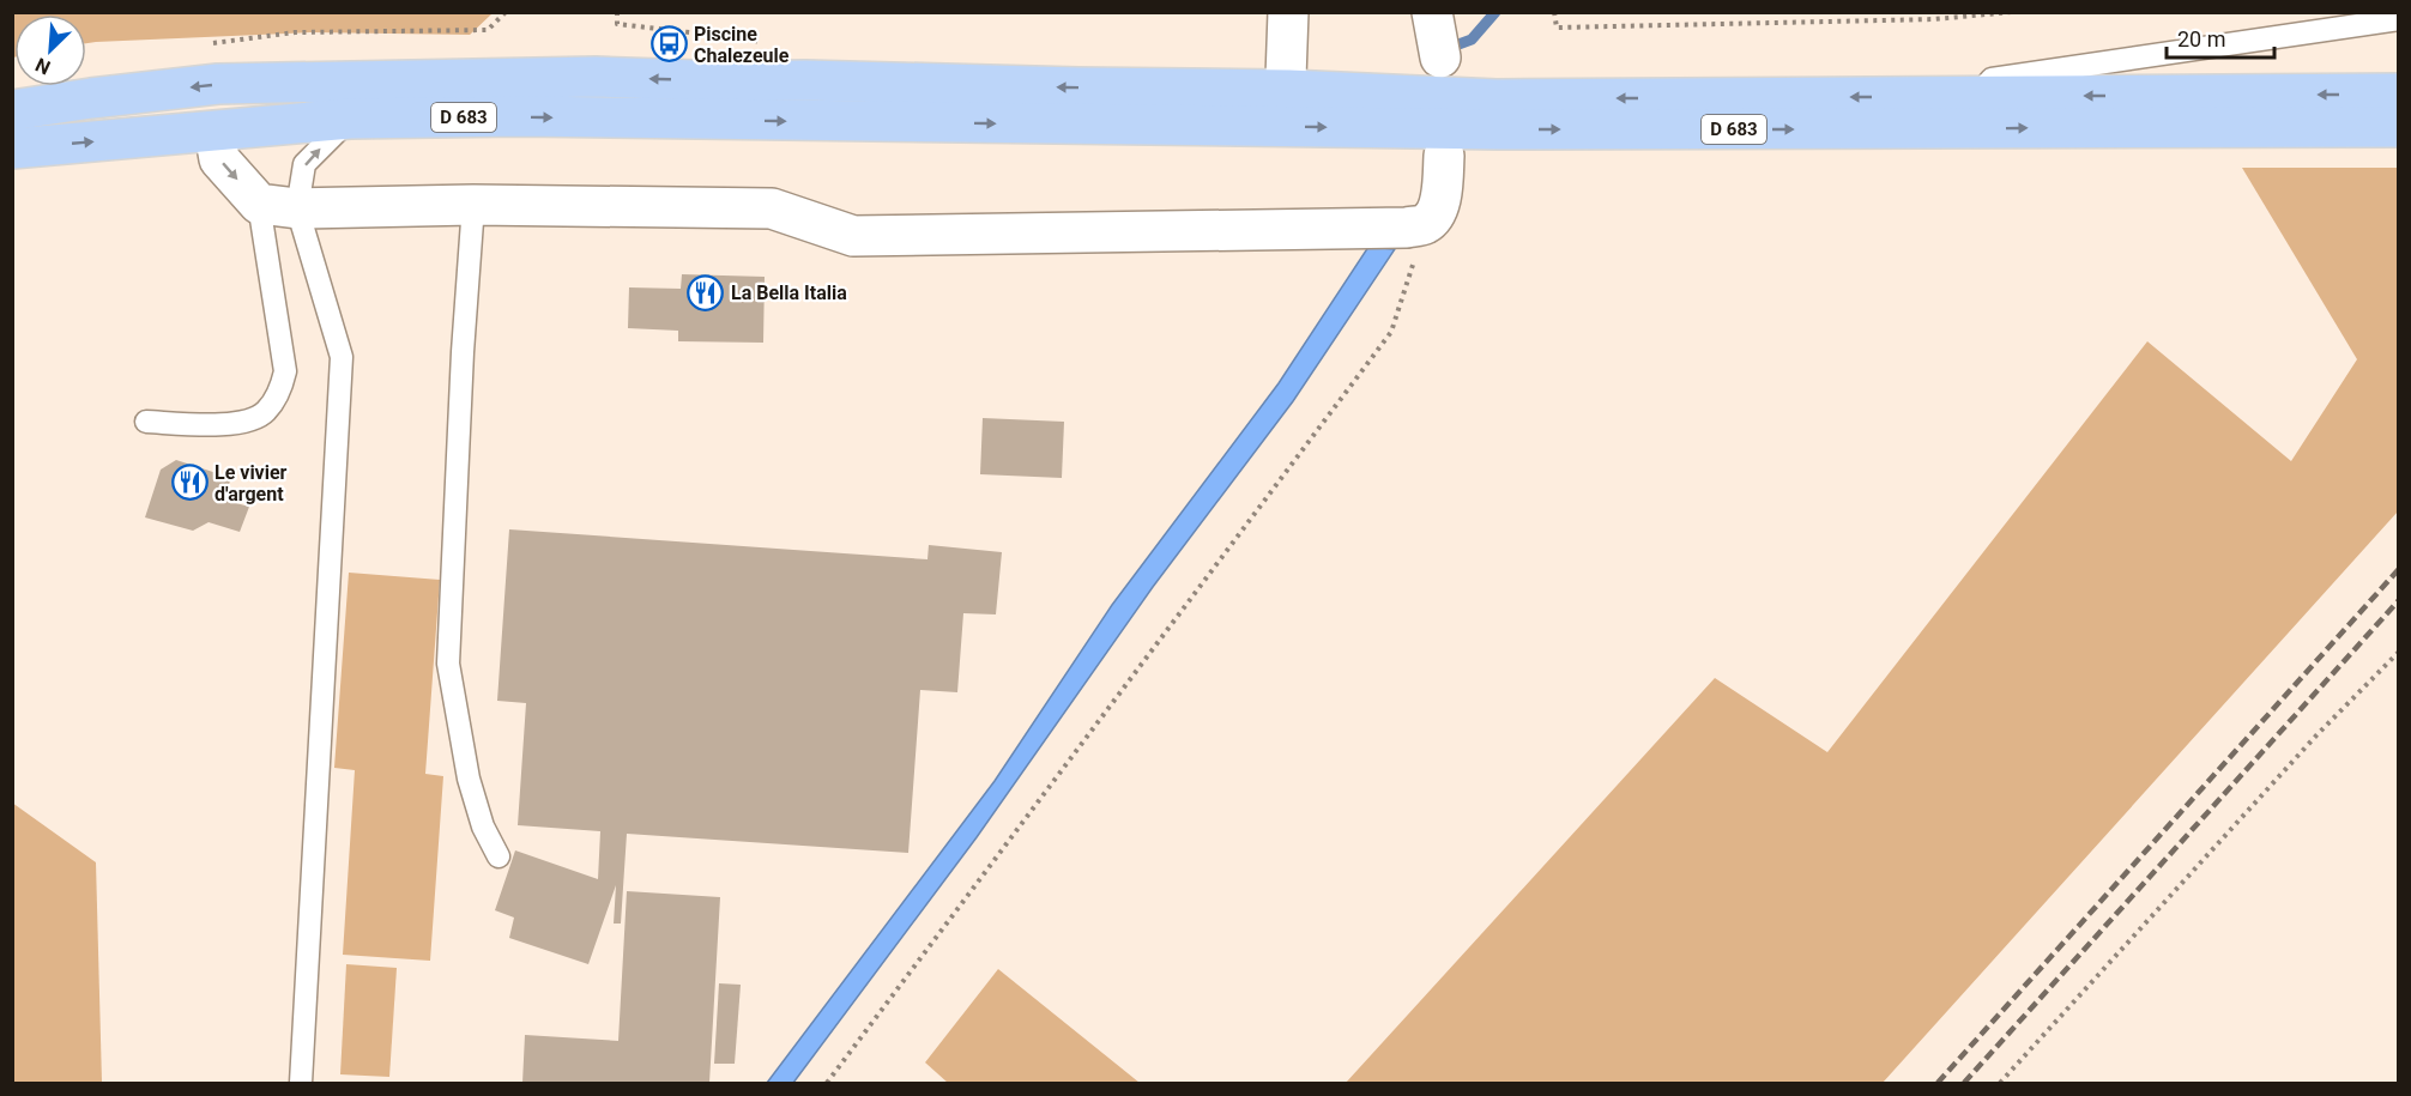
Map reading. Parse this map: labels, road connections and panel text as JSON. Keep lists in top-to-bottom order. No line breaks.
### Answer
{"streets":{"main road":["D 683"]},"places":{"bus stop":["Piscine Chalezeule"],"restaurant":["La Bella Italia","Le vivier d'argent"]},"scale_bar":"20 m","north":"bottom left"}
